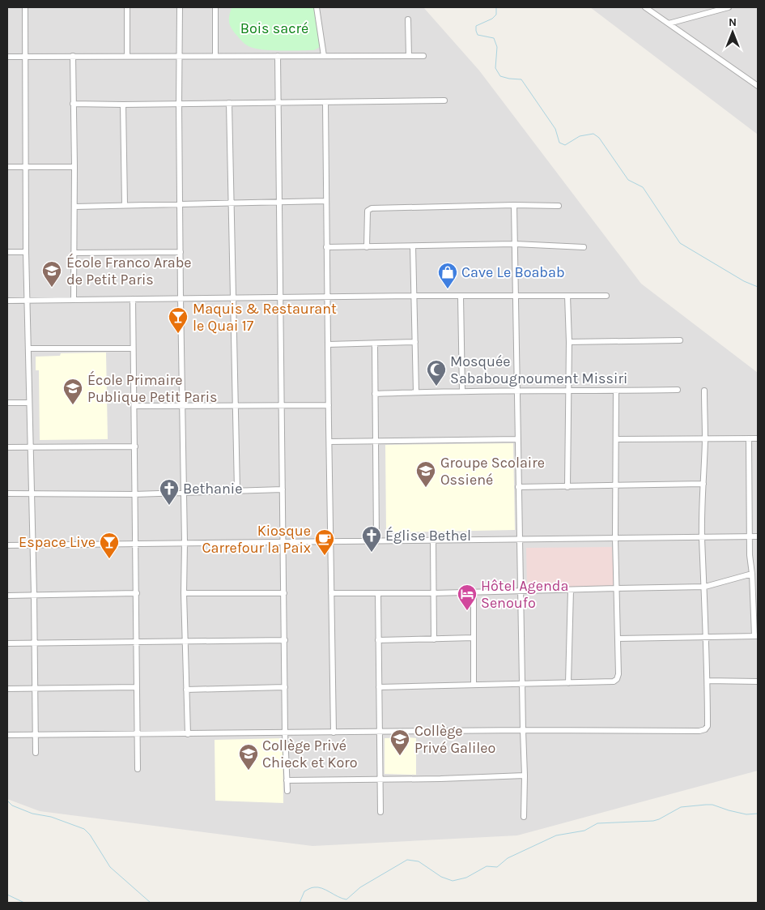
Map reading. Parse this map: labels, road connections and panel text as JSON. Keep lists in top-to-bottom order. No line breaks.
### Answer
{"parks":["Bois sacré"],"places":{"school or university":["École Franco Arabe de Petit Paris","École Primaire Publique Petit Paris","Groupe Scolaire Ossiené","Collège Privé Galileo","Collège Privé Chieck et Koro"],"shop":["Cave Le Boabab"],"bar":["Maquis & Restaurant le Quai 17","Espace Live"],"mosque":["Mosquée Sababougnoument Missiri"],"church":["Bethanie","Église Bethel"],"cafe":["Kiosque Carrefour la Paix"],"hotel":["Hôtel Agenda Senoufo"]},"north":"top"}
